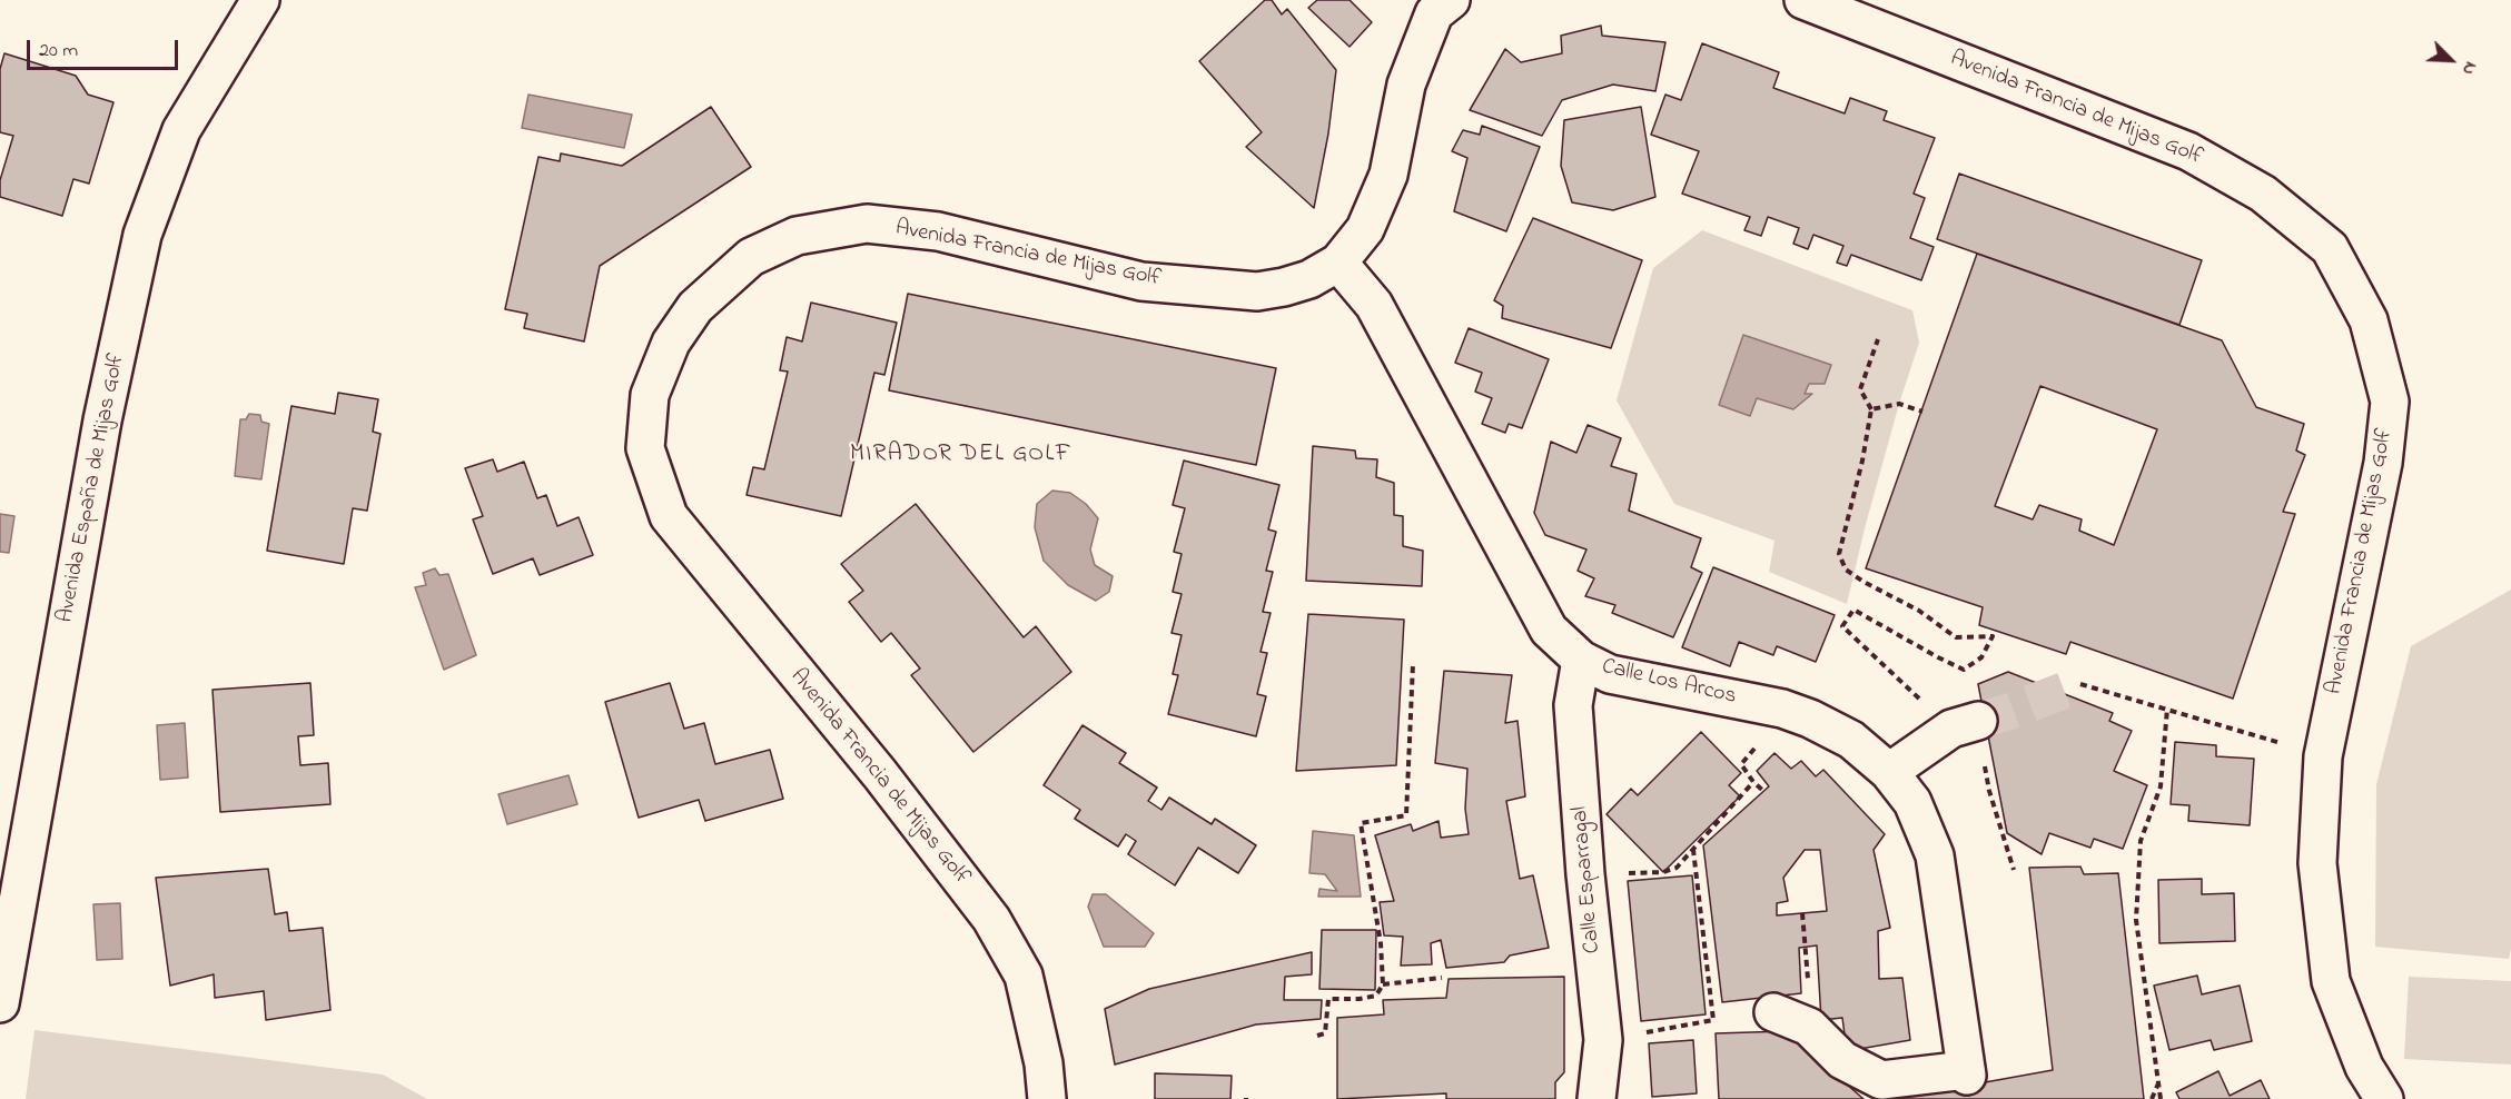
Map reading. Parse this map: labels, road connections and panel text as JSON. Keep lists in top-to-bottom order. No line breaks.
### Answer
{"streets":{"street":["Avenida Francia de Mijas Golf","Avenida España de Mijas Golf","Calle Los Arcos","Calle Esparragal"]},"crossings":[["Avenida Francia de Mijas Golf","Calle Los Arcos"],["Calle Los Arcos","Calle Esparragal"]],"districts":["MIRADOR DEL GOLF"],"scale_bar":"20 m","north":"bottom right"}
